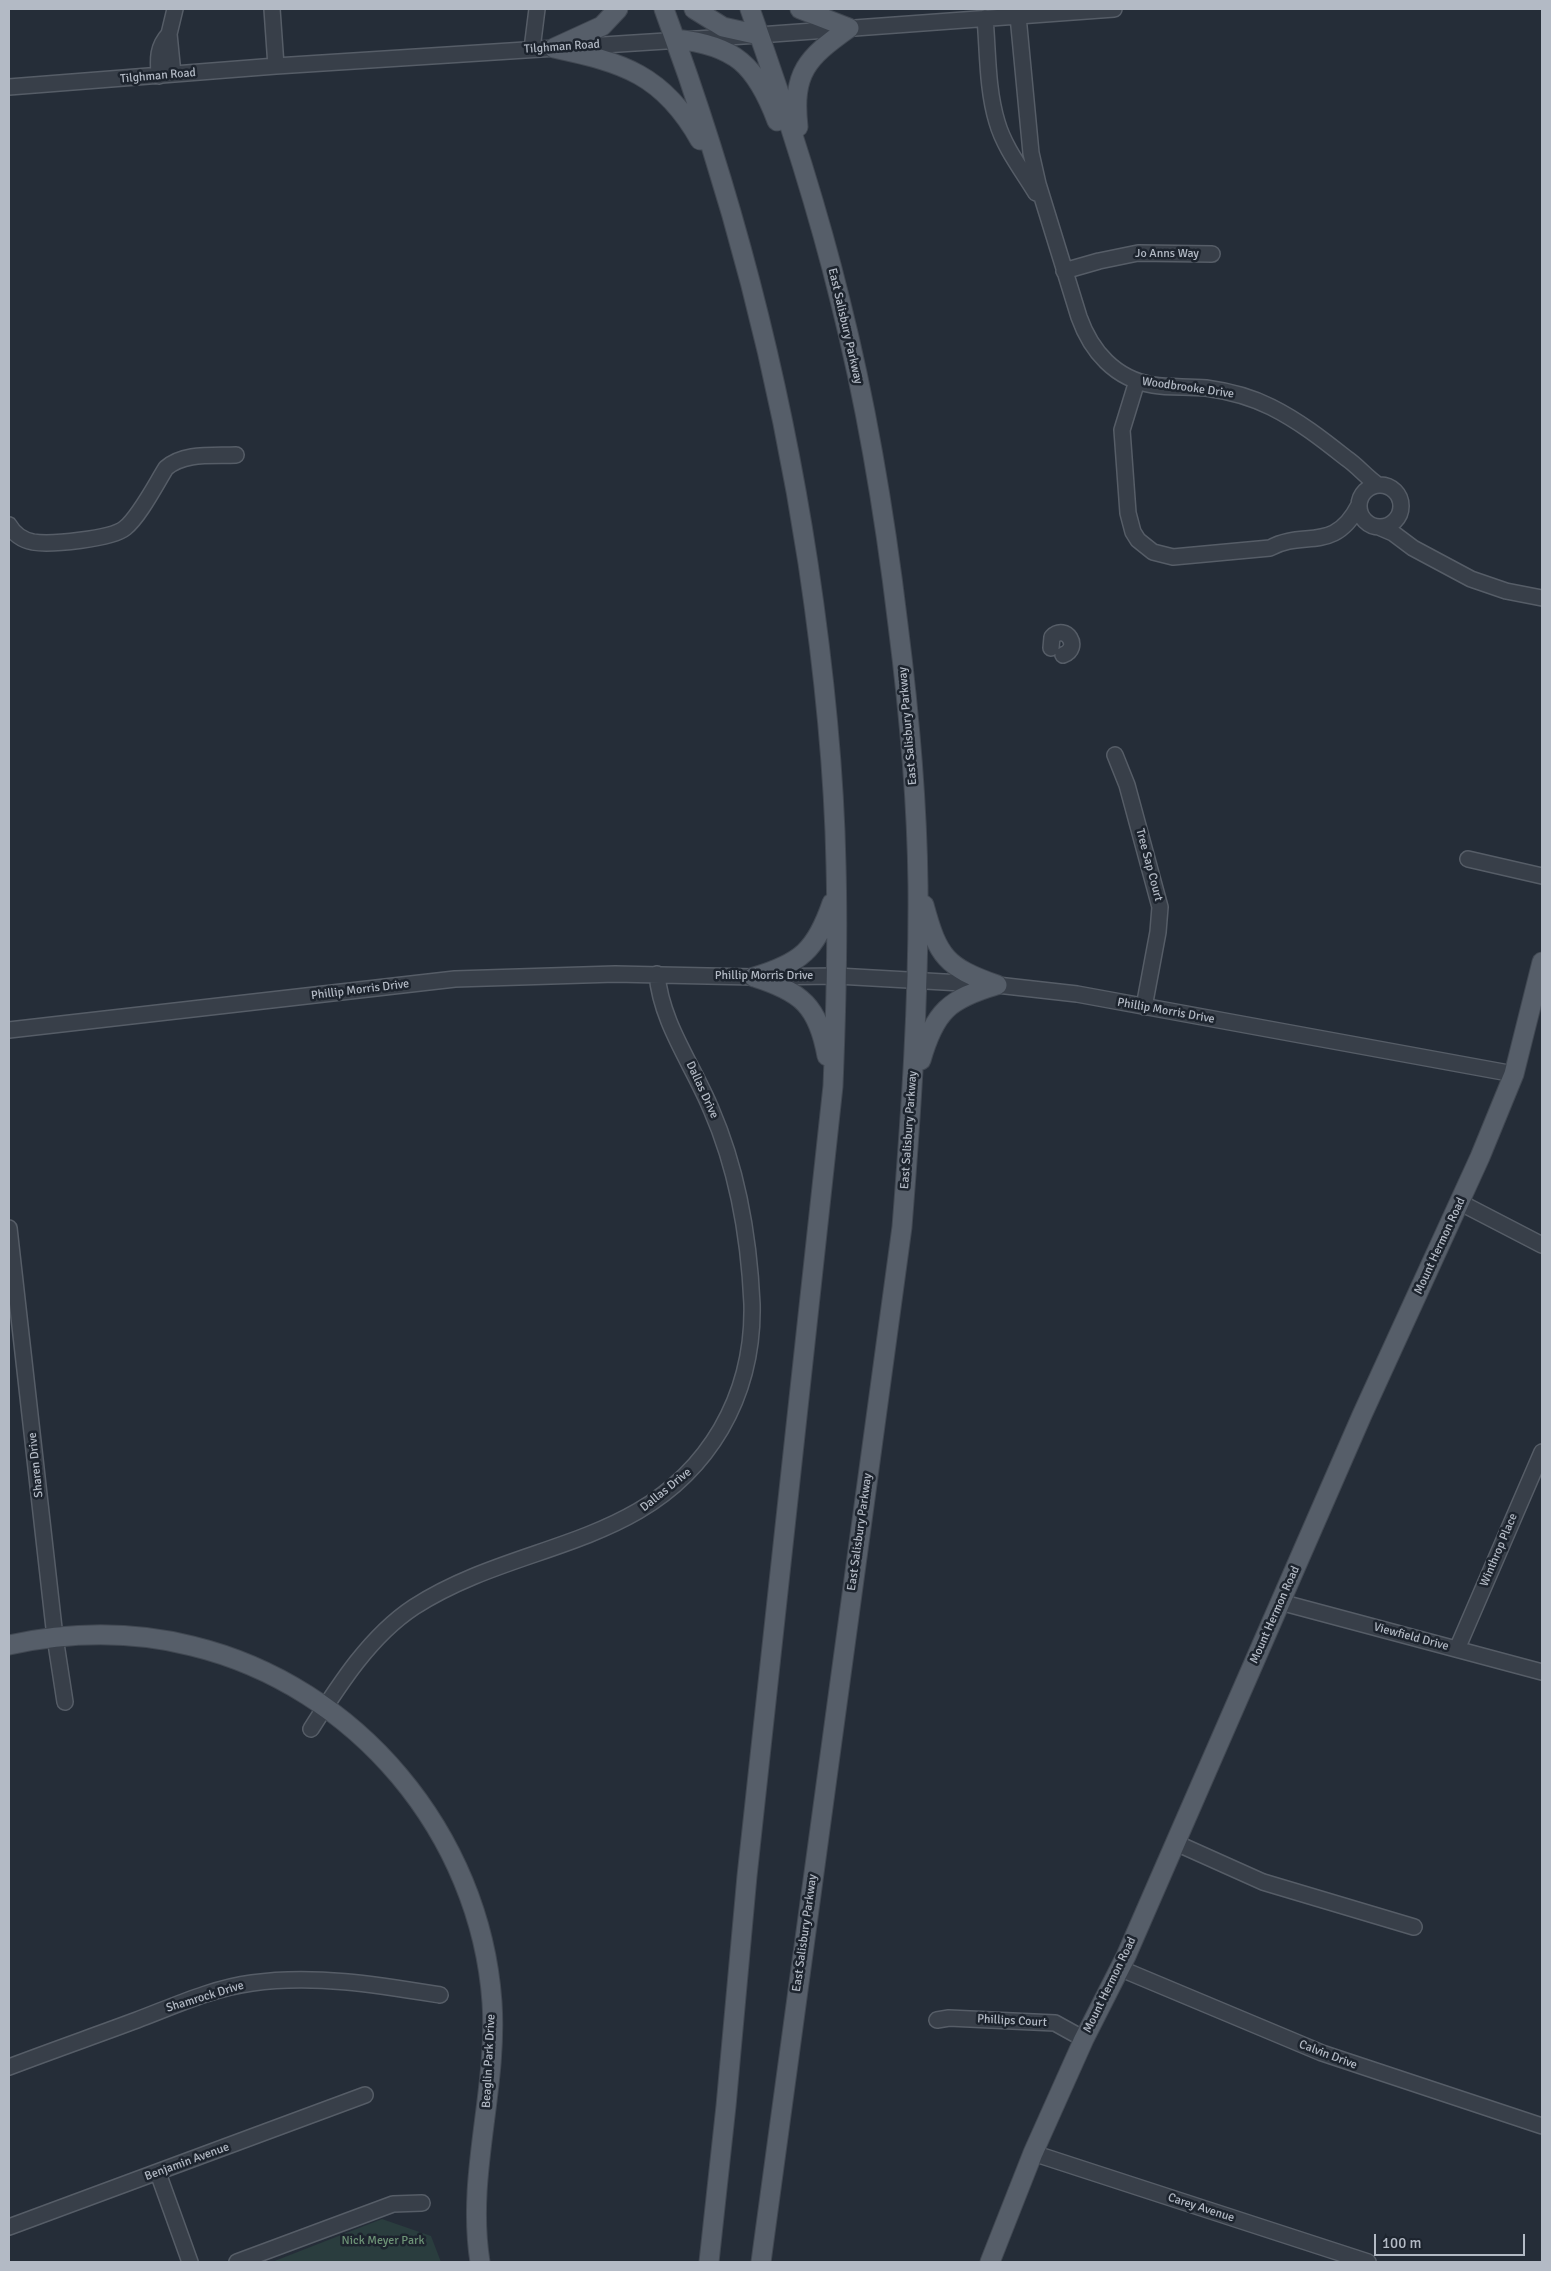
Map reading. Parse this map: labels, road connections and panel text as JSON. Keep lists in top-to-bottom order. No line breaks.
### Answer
{"streets":{"main road":["East Salisbury Parkway","Mount Hermon Road","Beaglin Park Drive"],"street":["Tilghman Road","Jo Anns Way","Woodbrooke Drive","Tree Sap Court","Phillip Morris Drive","Dallas Drive","Sharen Drive","Winthrop Place","Viewfield Drive","Shamrock Drive","Phillips Court","Calvin Drive","Benjamin Avenue","Carey Avenue"]},"crossings":[["Tilghman Road","East Salisbury Parkway"],["Tilghman Road","Woodbrooke Drive"],["Jo Anns Way","Woodbrooke Drive"],["East Salisbury Parkway","Phillip Morris Drive"],["Tree Sap Court","Phillip Morris Drive"],["Phillip Morris Drive","Dallas Drive"],["Phillip Morris Drive","Mount Hermon Road"],["Dallas Drive","Beaglin Park Drive"],["Mount Hermon Road","Viewfield Drive"],["Mount Hermon Road","Phillips Court"],["Mount Hermon Road","Calvin Drive"],["Mount Hermon Road","Carey Avenue"],["Sharen Drive","Beaglin Park Drive"],["Winthrop Place","Viewfield Drive"]],"parks":["Nick Meyer Park"],"scale_bar":"100 m"}
